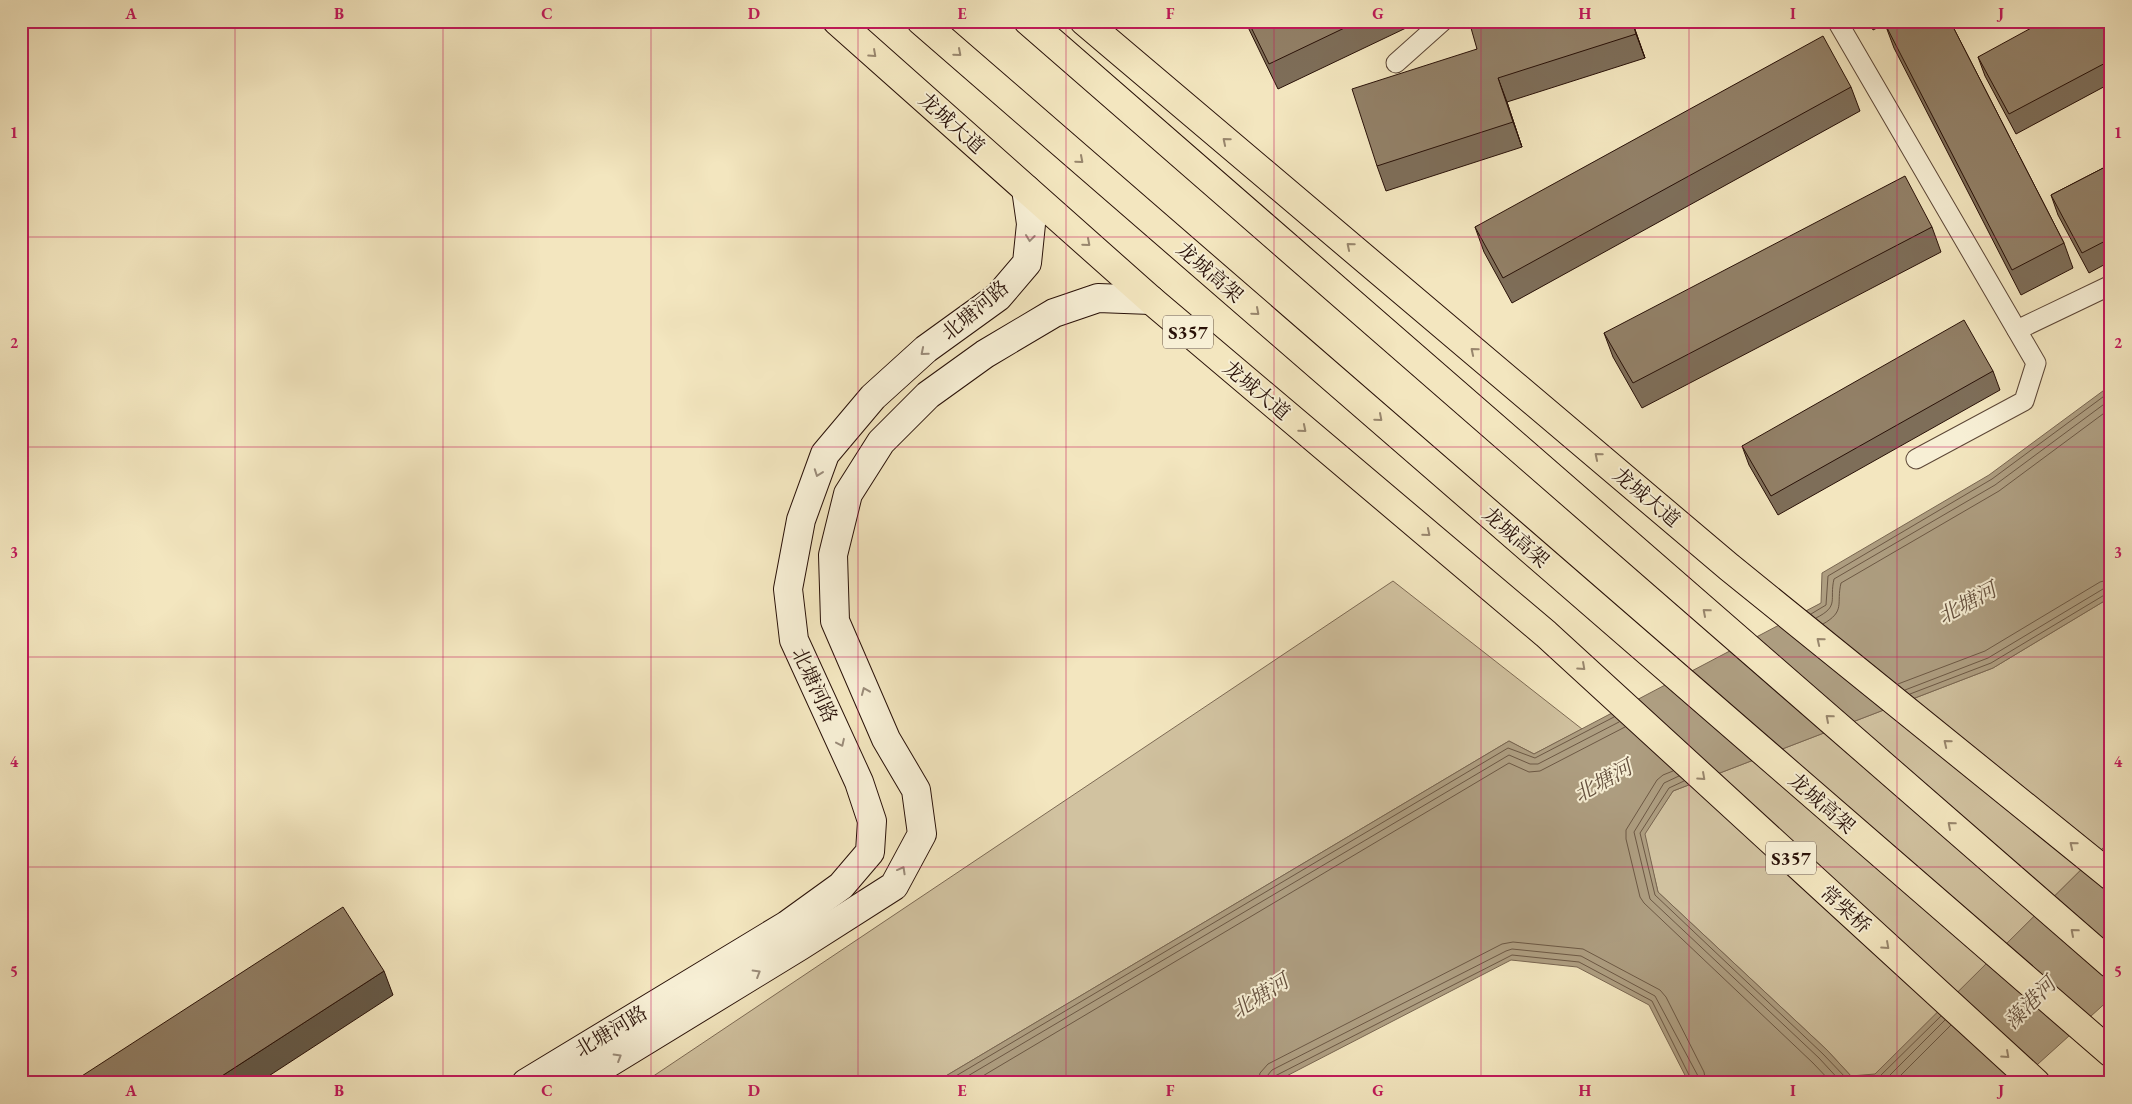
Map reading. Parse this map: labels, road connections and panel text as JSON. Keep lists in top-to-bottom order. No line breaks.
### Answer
{"streets":{"main road":["龙城大道","龙城高架","北塘河路","S357","常柴桥"]},"crossings":[["龙城大道","北塘河路"],["龙城大道","常柴桥"]],"water":["北塘河","藻港河"],"grid":{"columns":["A","B","C","D","E","F","G","H","I","J"],"rows":["1","2","3","4","5"]}}
